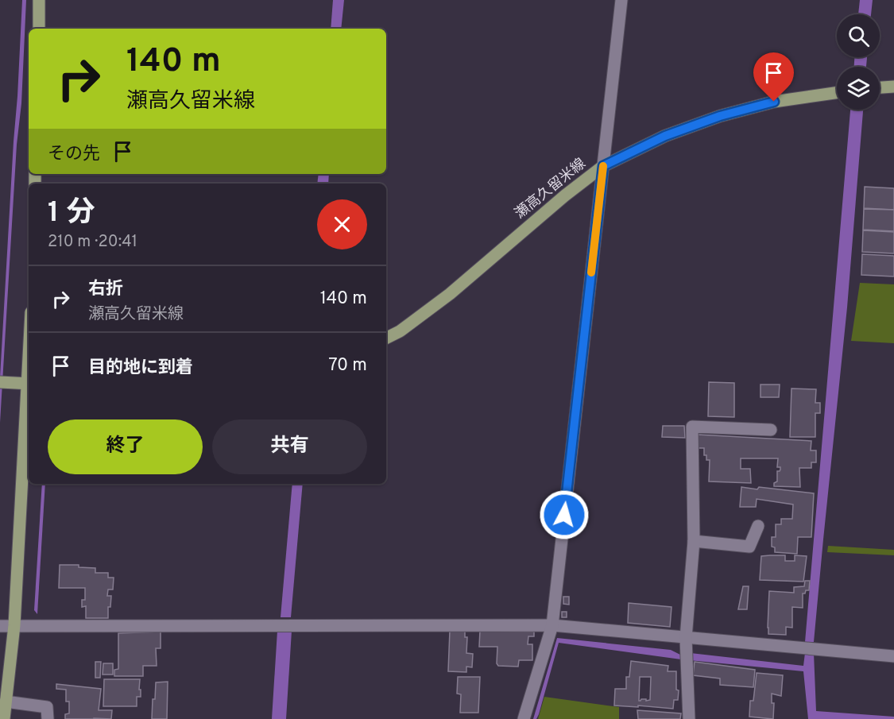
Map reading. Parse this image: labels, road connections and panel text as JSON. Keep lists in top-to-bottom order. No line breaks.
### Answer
{"streets":{"main road":["瀬高久留米線"]},"page":{"turn":["140 m","瀬高久留米線"],"then":"その先","heading":["1 分","210 m · 20:41"],"list":[{"name":"右折","note":"瀬高久留米線","value":"140 m"},{"name":"目的地に到着","value":"70 m"}],"buttons":["終了","共有"]}}
